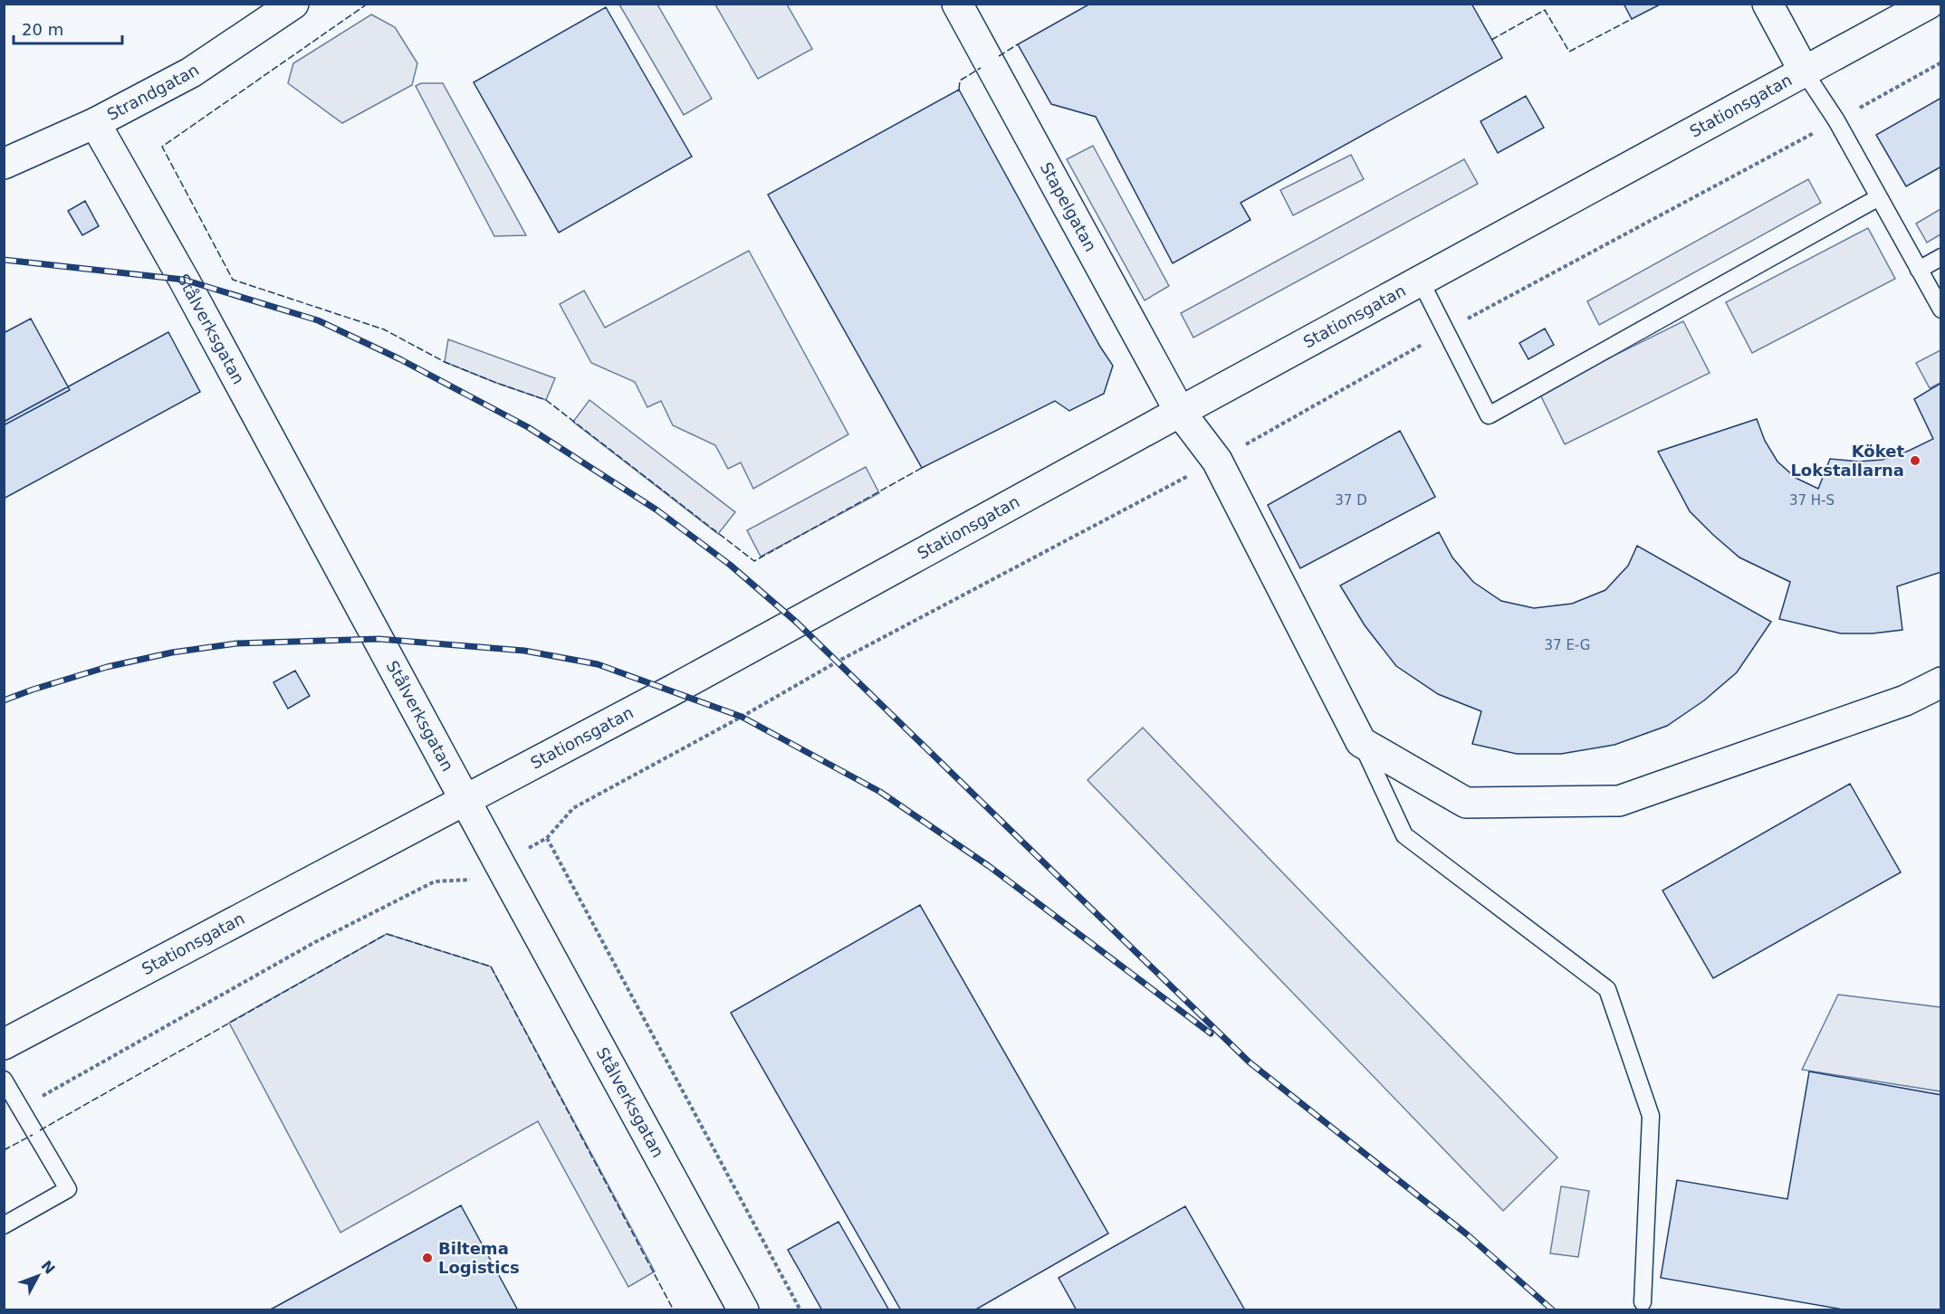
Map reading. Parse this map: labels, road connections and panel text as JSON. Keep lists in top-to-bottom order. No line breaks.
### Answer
{"streets":{"street":["Strandgatan","Stationsgatan","Stapelgatan","Stålverksgatan"]},"crossings":[["Strandgatan","Stålverksgatan"],["Stationsgatan","Stapelgatan"],["Stationsgatan","Stålverksgatan"]],"places":["Köket Lokstallarna","Biltema Logistics"],"house_numbers":["37 D","37 H-S","37 E-G"],"scale_bar":"20 m","north":"top right"}
